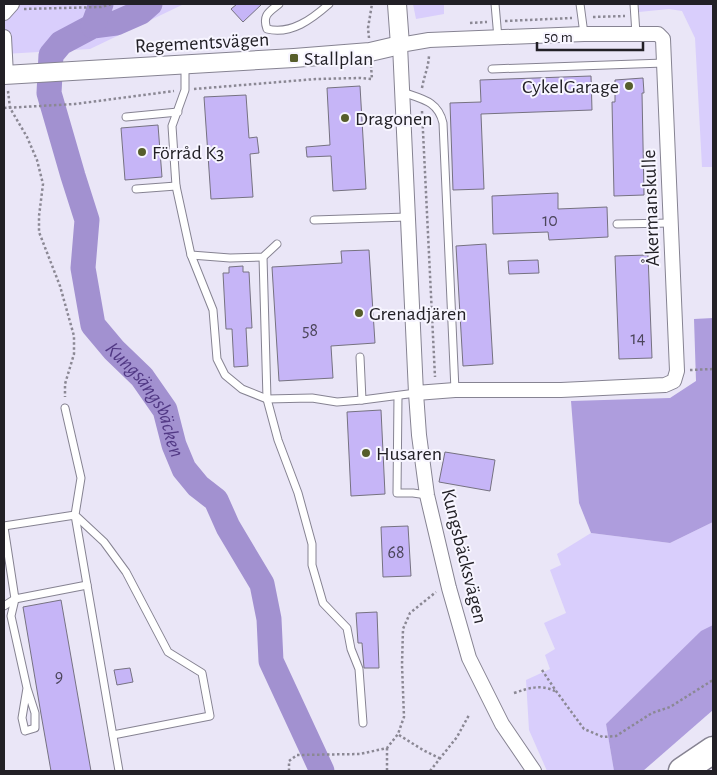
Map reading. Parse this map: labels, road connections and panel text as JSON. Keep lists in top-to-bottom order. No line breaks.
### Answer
{"streets":{"street":["Regementsvägen","Åkermanskulle","Kungsbäcksvägen"]},"crossings":[["Regementsvägen","Åkermanskulle"],["Regementsvägen","Kungsbäcksvägen"],["Åkermanskulle","Kungsbäcksvägen"]],"water":["Kungsängsbäcken"],"places":{"transit":["Stallplan"],"other":["CykelGarage","Dragonen","Förråd K3","Grenadjären","Husaren"]},"house_numbers":["10","58","14","68","9"],"scale_bar":"50 m"}
